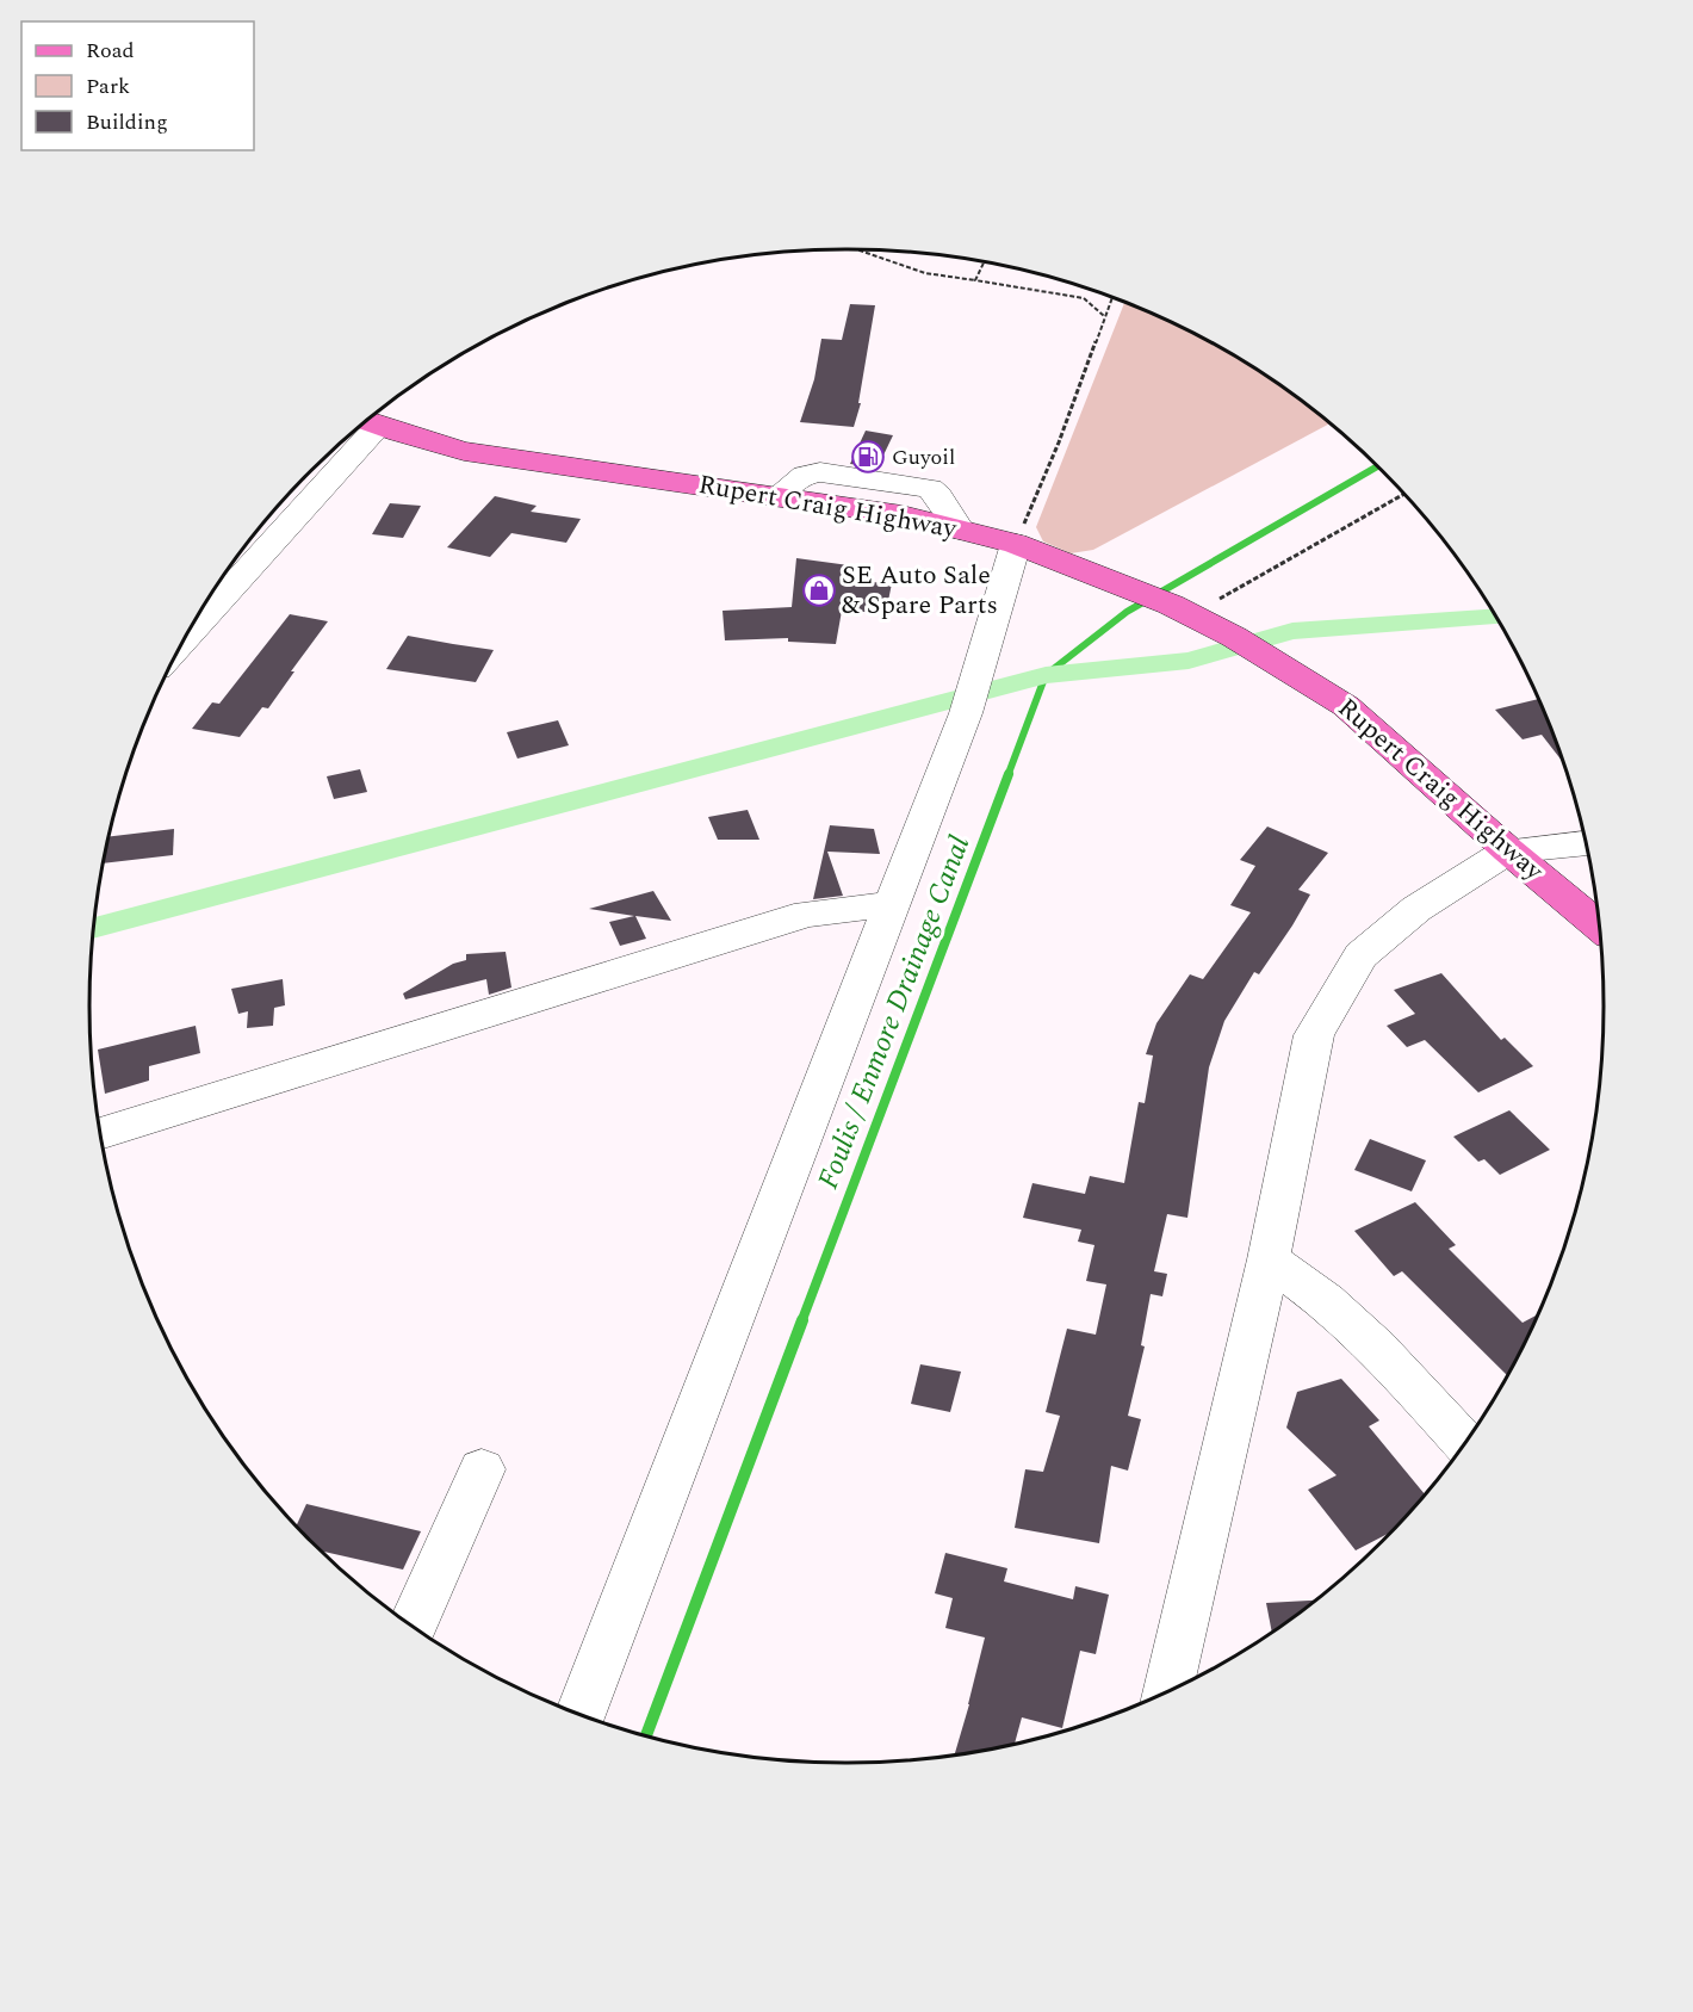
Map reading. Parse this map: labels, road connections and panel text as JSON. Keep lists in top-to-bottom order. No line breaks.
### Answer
{"streets":{"main road":["Rupert Craig Highway"]},"water":["Foulis / Enmore Drainage Canal"],"places":{"fuel station":["Guyoil"],"shop":["SE Auto Sale & Spare Parts"]},"legend":["Road","Park","Building"]}
